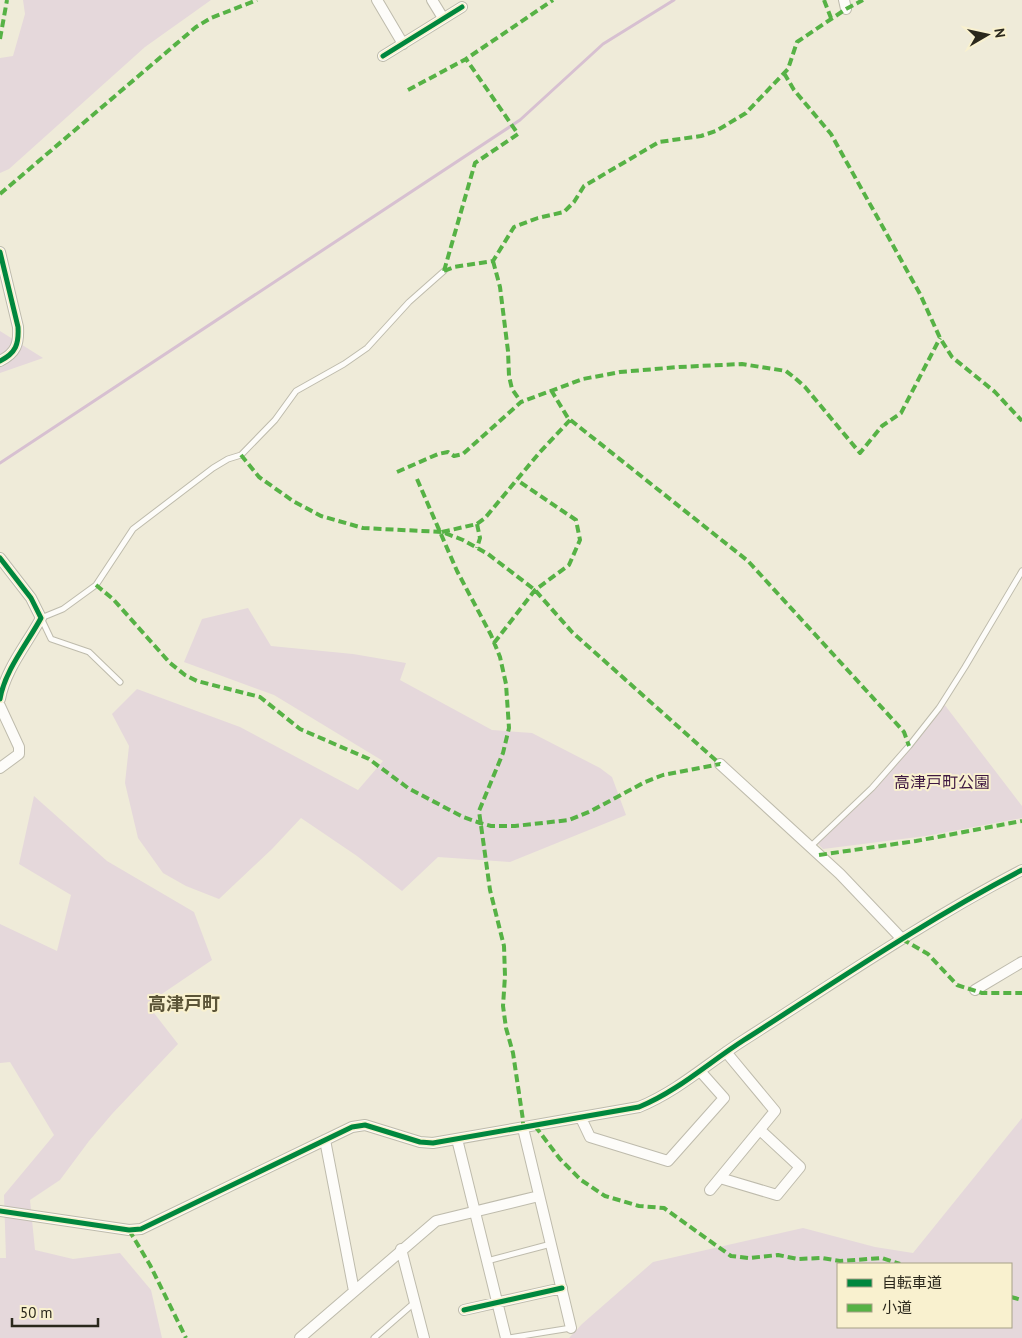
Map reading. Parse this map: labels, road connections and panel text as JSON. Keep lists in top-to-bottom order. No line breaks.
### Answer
{"districts":["高津戸町"],"parks":["高津戸町公園"],"legend":["自転車道","小道"],"scale_bar":"50 m","north":"right"}
